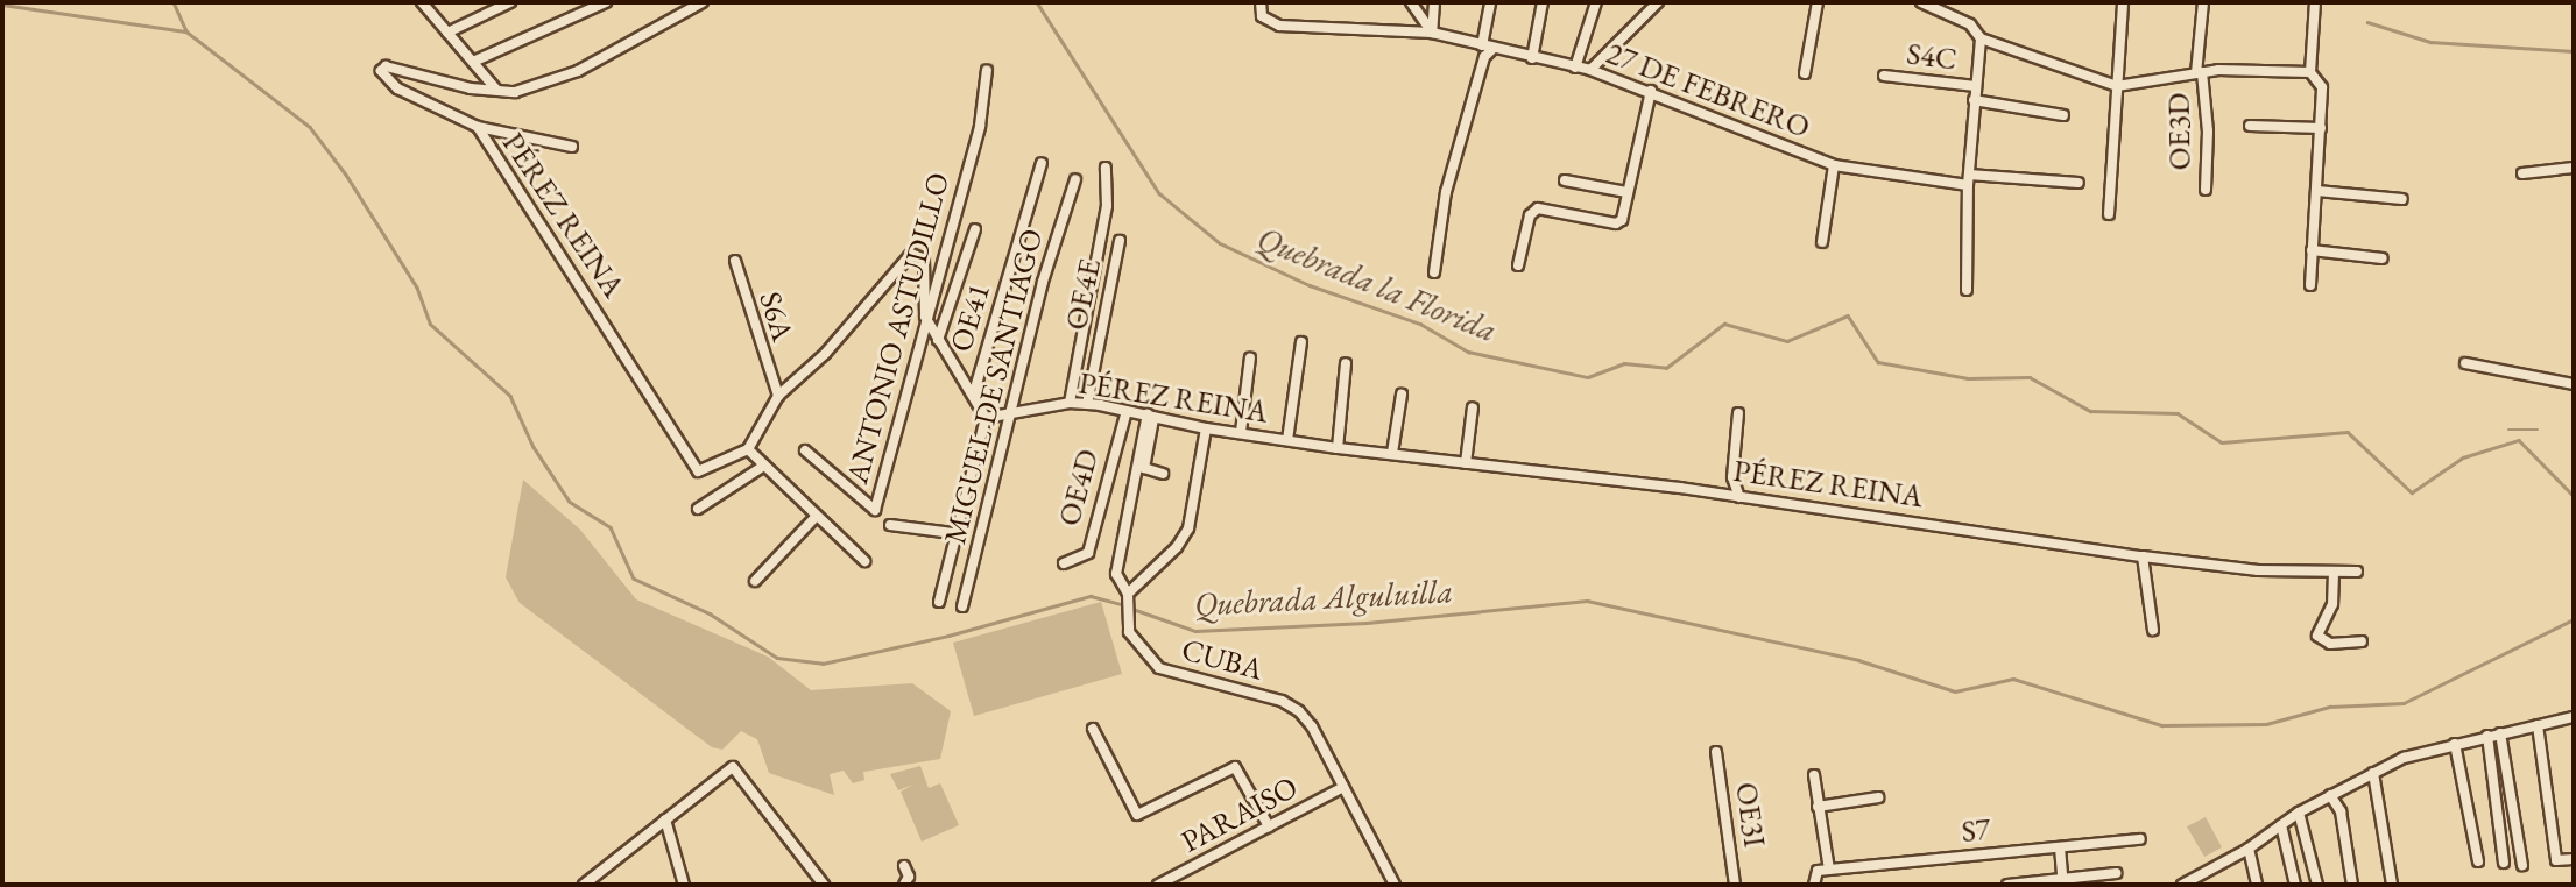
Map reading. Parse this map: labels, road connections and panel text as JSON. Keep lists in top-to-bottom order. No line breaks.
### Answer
{"streets":{"street":["S4C","27 DE FEBRERO","OE3D","PÉREZ REINA","OE4E","S6A","OE41","ANTONIO ASTUDILLO","MIGUEL DE SANTIAGO","OE4D","CUBA","PARAISO","OE3I","S7"]},"crossings":[["PÉREZ REINA","OE4E"],["PÉREZ REINA","MIGUEL DE SANTIAGO"],["PÉREZ REINA","OE4D"],["PÉREZ REINA","CUBA"],["CUBA","PARAISO"]],"water":["Quebrada la Florida","Quebrada Alguluilla"]}
